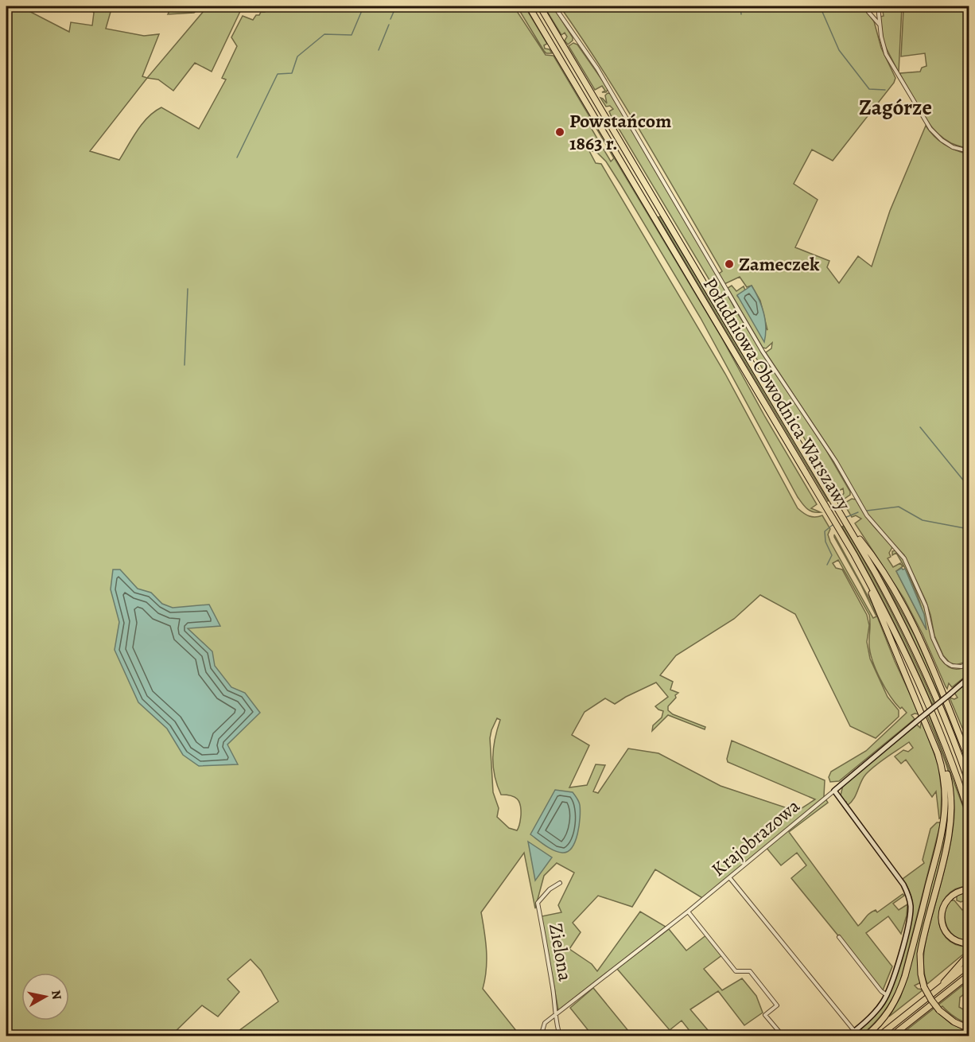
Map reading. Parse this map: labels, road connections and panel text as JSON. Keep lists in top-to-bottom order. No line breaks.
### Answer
{"streets":{"highway":["Południowa Obwodnica Warszawy"],"street":["Krajobrazowa","Zielona"]},"crossings":[["Krajobrazowa","Zielona"]],"districts":["Zagórze"],"places":["Powstańcom 1863 r.","Zameczek"],"north":"right"}
